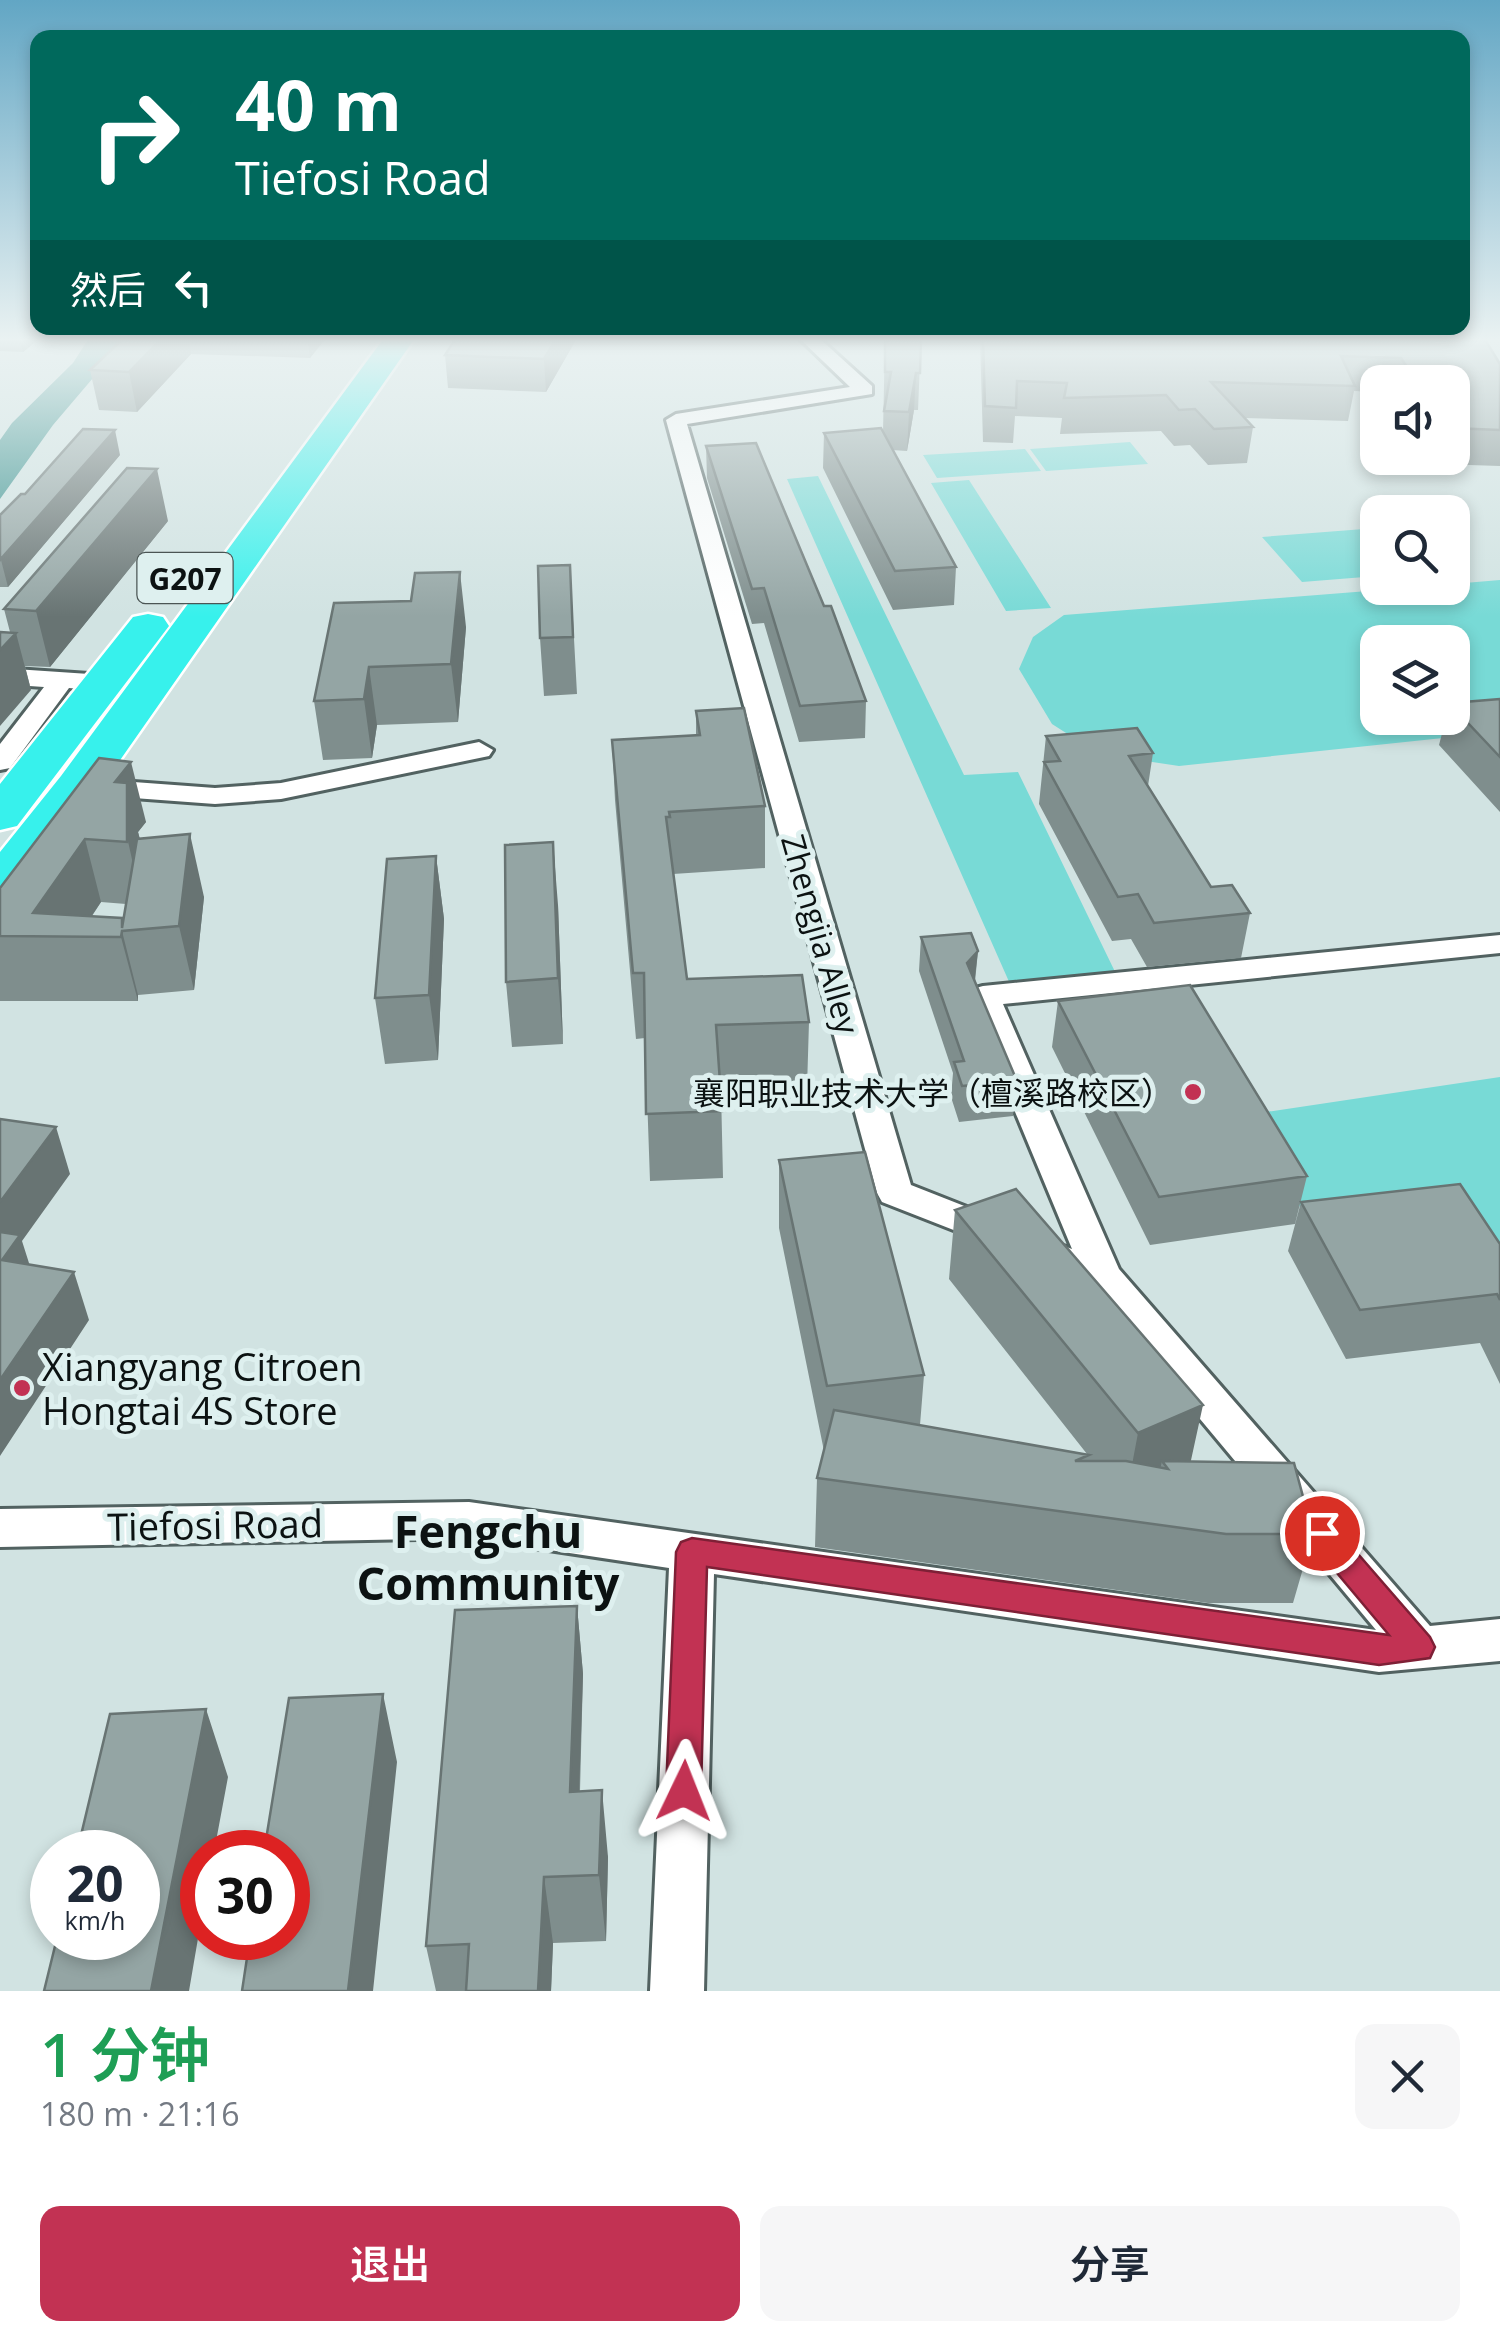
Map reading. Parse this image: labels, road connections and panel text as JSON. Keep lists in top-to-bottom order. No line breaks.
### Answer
{"streets":{"highway":["G207"],"street":["Zhengjia Alley","Tiefosi Road"]},"crossings":[["Zhengjia Alley","Tiefosi Road"]],"districts":["Fengchu Community"],"places":["襄阳职业技术大学（檀溪路校区）","Xiangyang Citroen Hongtai 4S Store"],"page":{"turn":["40 m","Tiefosi Road"],"then":"然后","speed":"20 km/h","limit":"30","heading":["1 分钟","180 m · 21:16"],"buttons":["退出","分享"]}}
